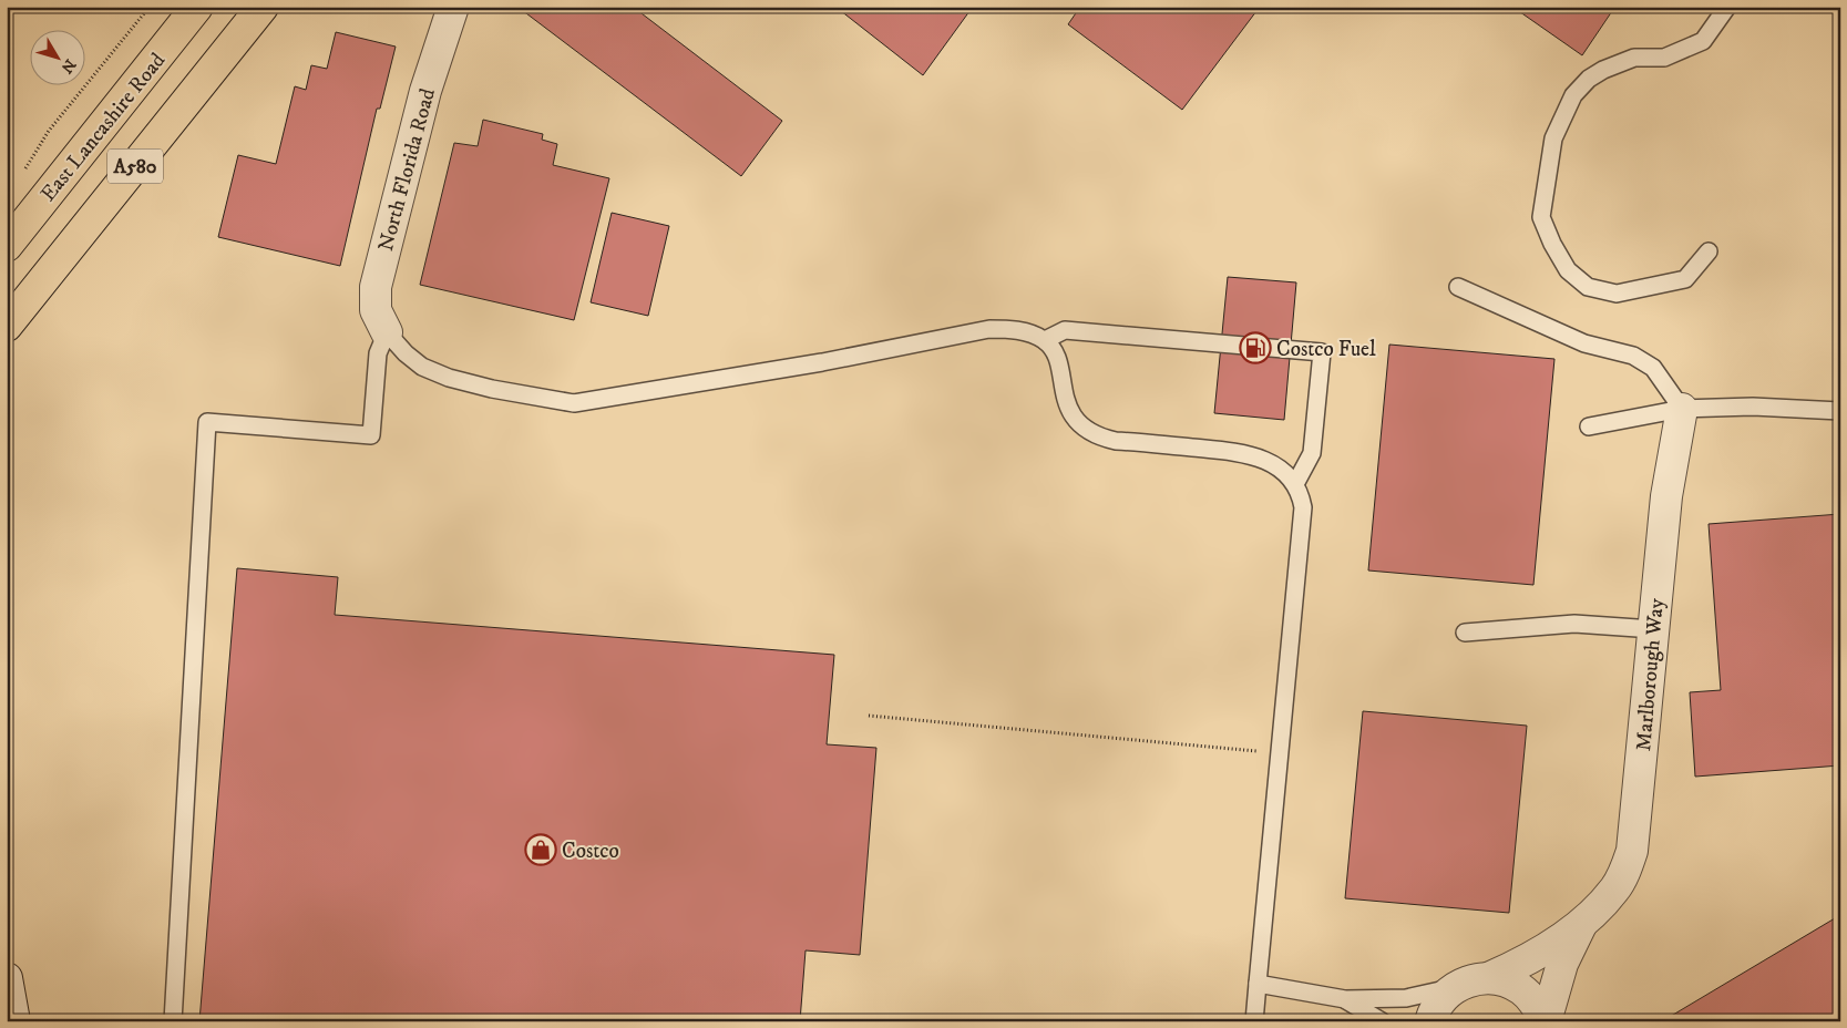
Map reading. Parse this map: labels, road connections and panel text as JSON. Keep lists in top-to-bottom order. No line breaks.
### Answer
{"streets":{"highway":["East Lancashire Road","A580"],"street":["North Florida Road","Marlborough Way"]},"places":{"fuel station":["Costco Fuel"],"shop":["Costco"]},"north":"bottom right"}
